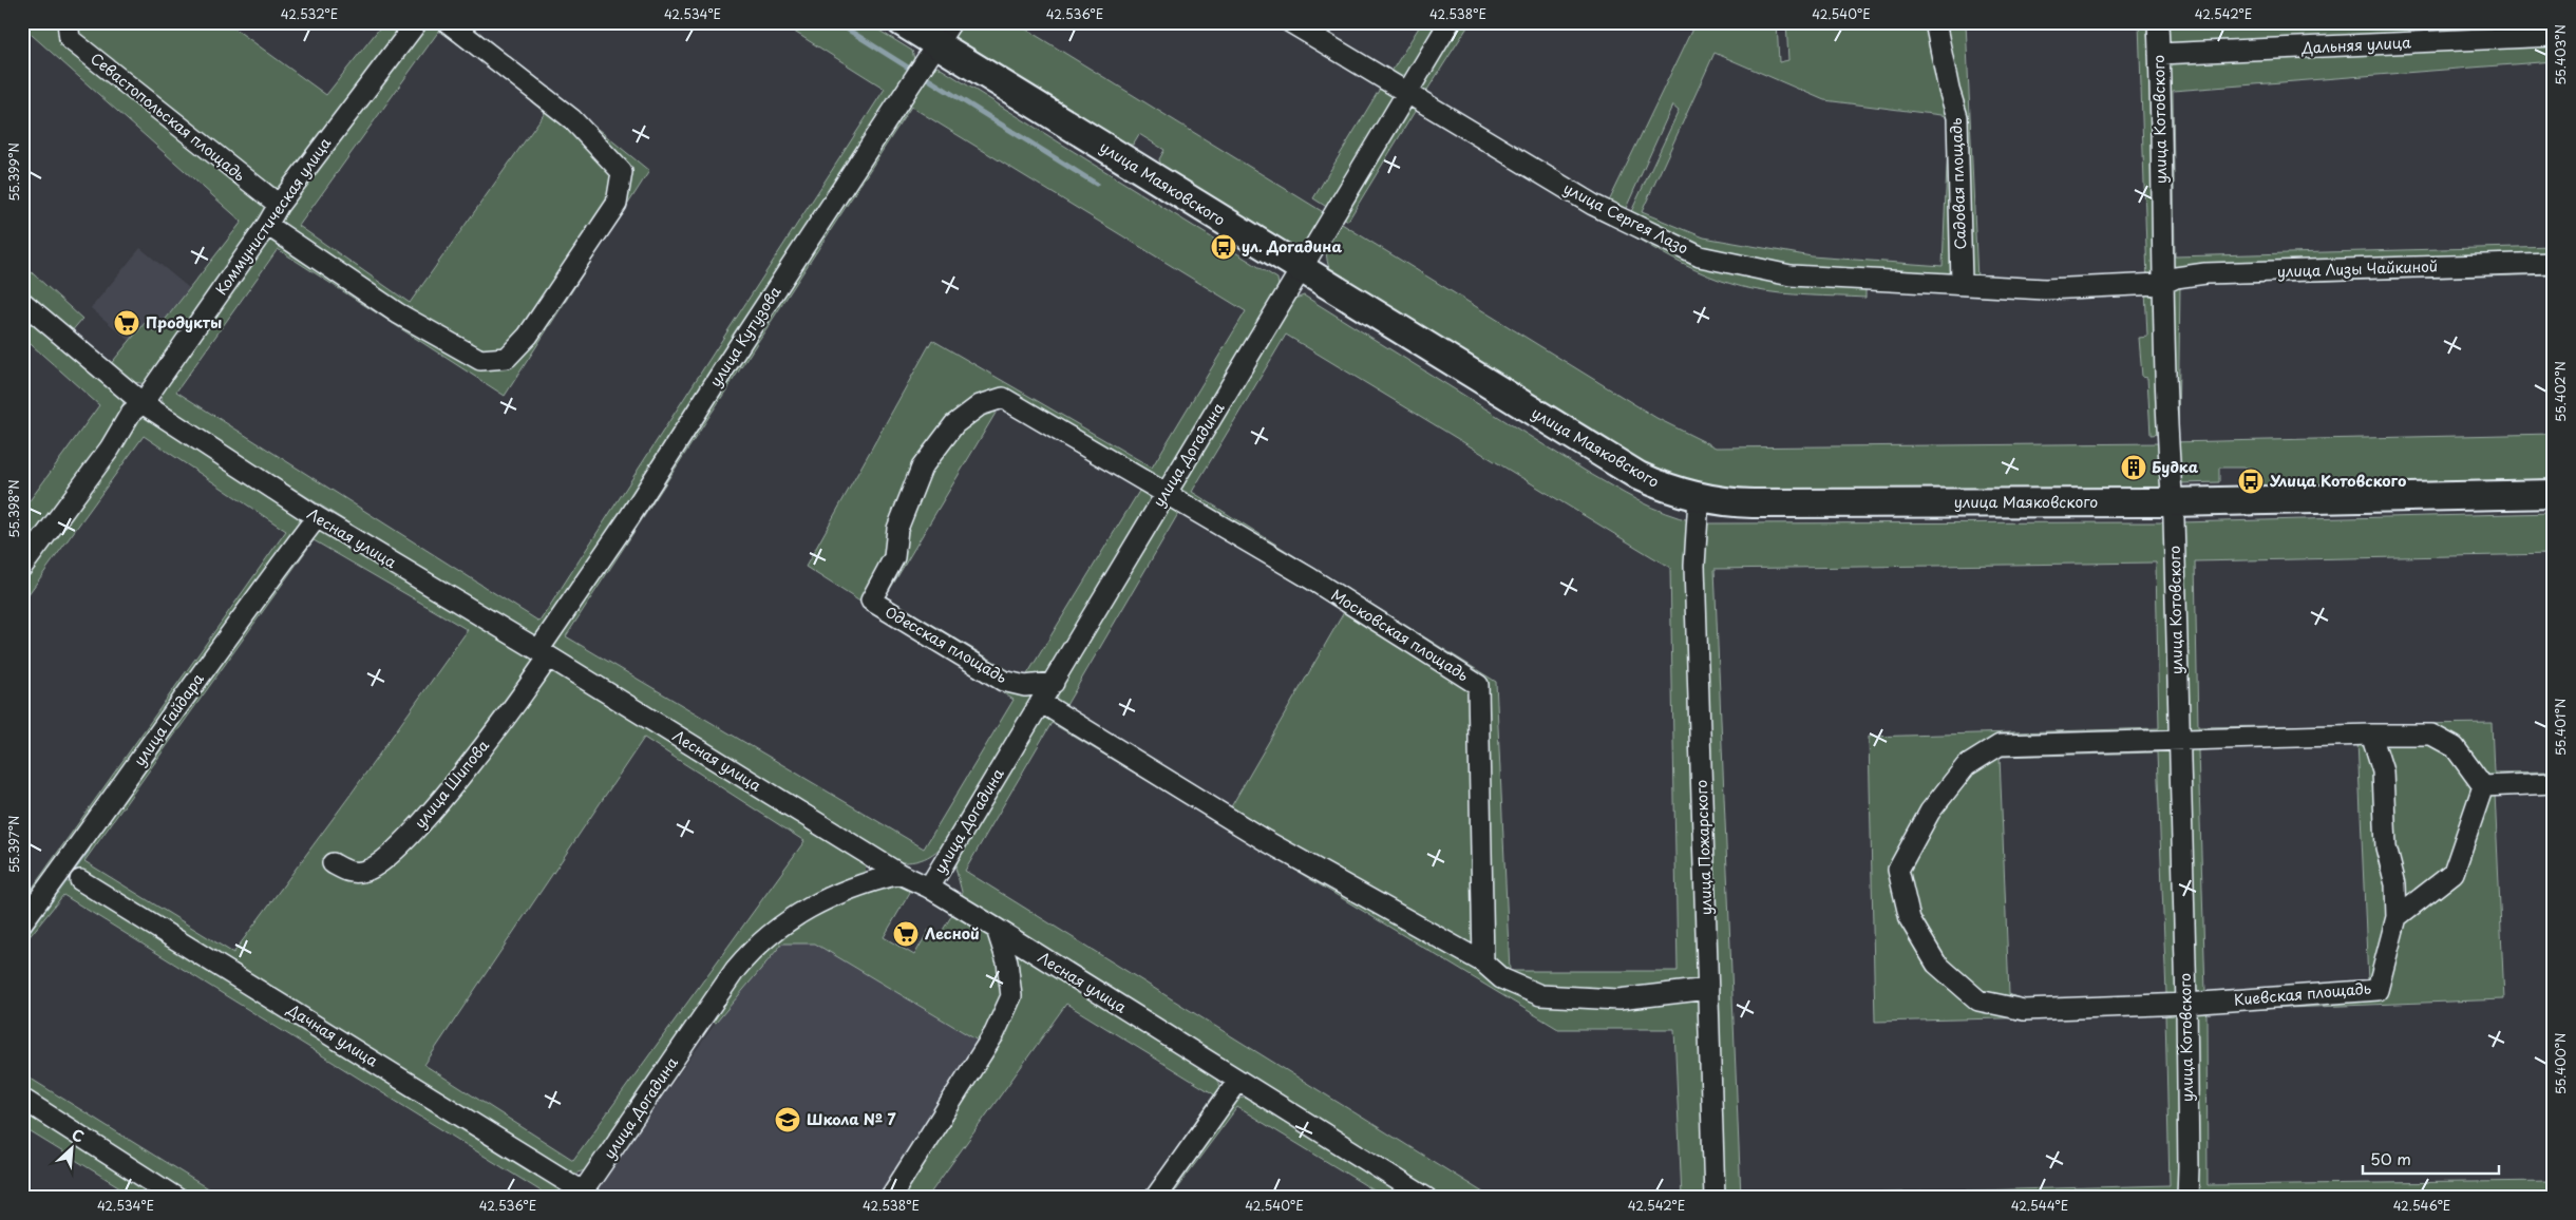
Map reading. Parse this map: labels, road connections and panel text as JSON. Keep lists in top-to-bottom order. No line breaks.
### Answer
{"streets":{"main road":["улица Маяковского"],"street":["Дальняя улица","Севастопольская площадь","улица Котовского","Садовая площадь","Коммунистическая улица","улица Сергея Лазо","улица Лизы Чайкиной","улица Кутузова","улица Догадина","Лесная улица","Московская площадь","Одесская площадь","улица Гайдара","улица Шипова","улица Пожарского","Киевская площадь","Дачная улица"]},"crossings":[["Дальняя улица","улица Котовского"],["Севастопольская площадь","Коммунистическая улица"],["улица Котовского","улица Маяковского"],["улица Котовского","улица Сергея Лазо"],["улица Котовского","улица Лизы Чайкиной"],["улица Котовского","Киевская площадь"],["улица Маяковского","улица Кутузова"],["улица Маяковского","улица Догадина"],["улица Маяковского","улица Пожарского"],["Садовая площадь","улица Сергея Лазо"],["Коммунистическая улица","Лесная улица"],["улица Сергея Лазо","улица Лизы Чайкиной"],["улица Сергея Лазо","улица Догадина"],["улица Кутузова","Лесная улица"],["улица Кутузова","улица Шипова"],["улица Догадина","Лесная улица"],["улица Догадина","Московская площадь"],["улица Догадина","Одесская площадь"],["улица Догадина","Дачная улица"],["Лесная улица","улица Гайдара"],["Лесная улица","улица Шипова"],["Московская площадь","Одесская площадь"]],"places":{"bus stop":["ул. Догадина","Улица Котовского"],"supermarket":["Продукты","Лесной"],"building":["Будка"],"school or university":["Школа № 7"]},"scale_bar":"50 m","north":"top right","coordinates":["42.532°E","42.534°E","42.536°E","42.538°E","42.540°E","42.542°E","55.403°N","55.399°N","55.402°N","55.398°N","55.401°N","55.397°N","55.400°N","42.544°E","42.546°E"]}
